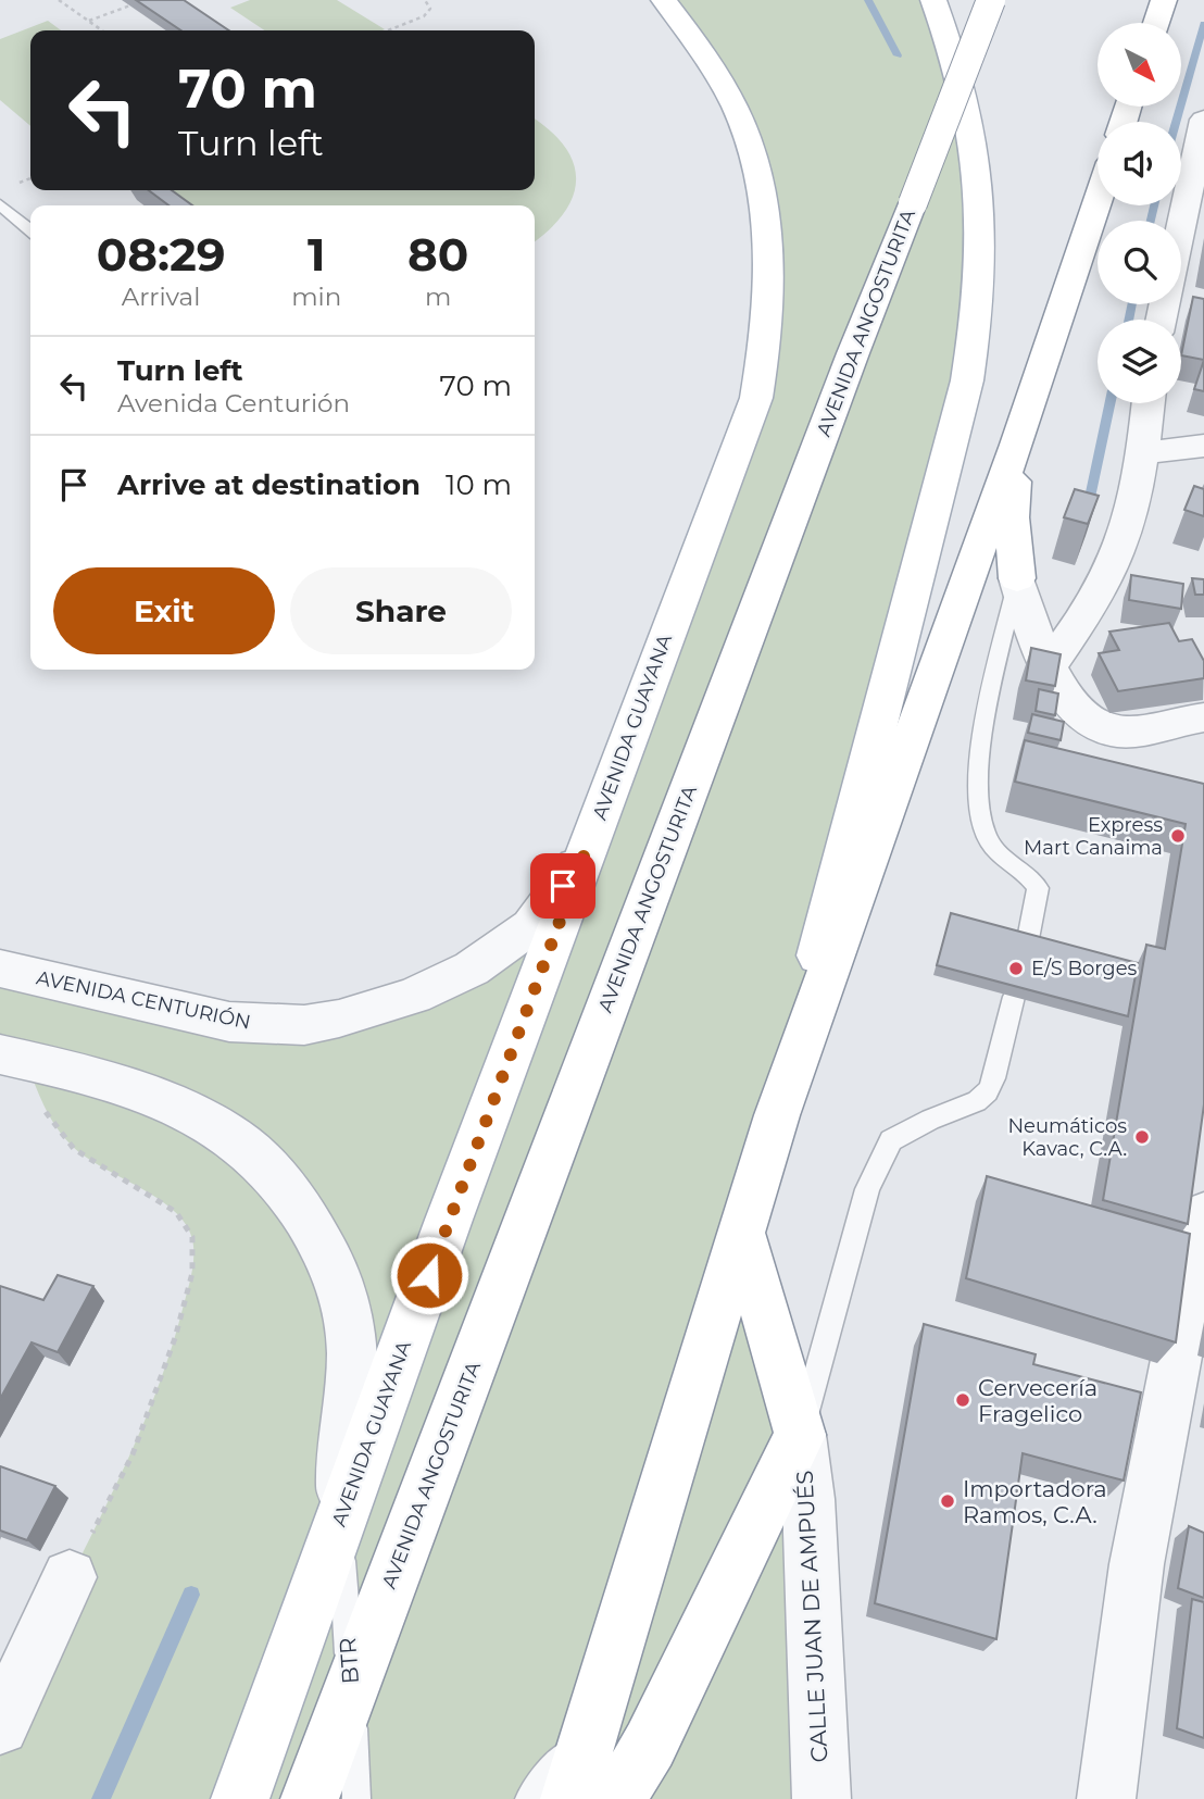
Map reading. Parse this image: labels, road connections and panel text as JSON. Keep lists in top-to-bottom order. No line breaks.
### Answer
{"streets":{"main road":["AVENIDA ANGOSTURITA","AVENIDA GUAYANA"],"street":["AVENIDA CENTURIÓN","CALLE JUAN DE AMPUÉS"],"lane":["BTR"]},"crossings":[["AVENIDA ANGOSTURITA","BTR"],["AVENIDA GUAYANA","AVENIDA CENTURIÓN"],["AVENIDA GUAYANA","BTR"]],"places":["Express Mart Canaima","E/S Borges","Neumáticos Kavac, C.A.","Cervecería Fragelico","Importadora Ramos, C.A."],"north":"bottom right","page":{"turn":["70 m","Turn left"],"eta":["08:29","Arrival","1","min","80","m"],"list":[{"name":"Turn left","note":"Avenida Centurión","value":"70 m"},{"name":"Arrive at destination","value":"10 m"}],"buttons":["Exit","Share"]}}
